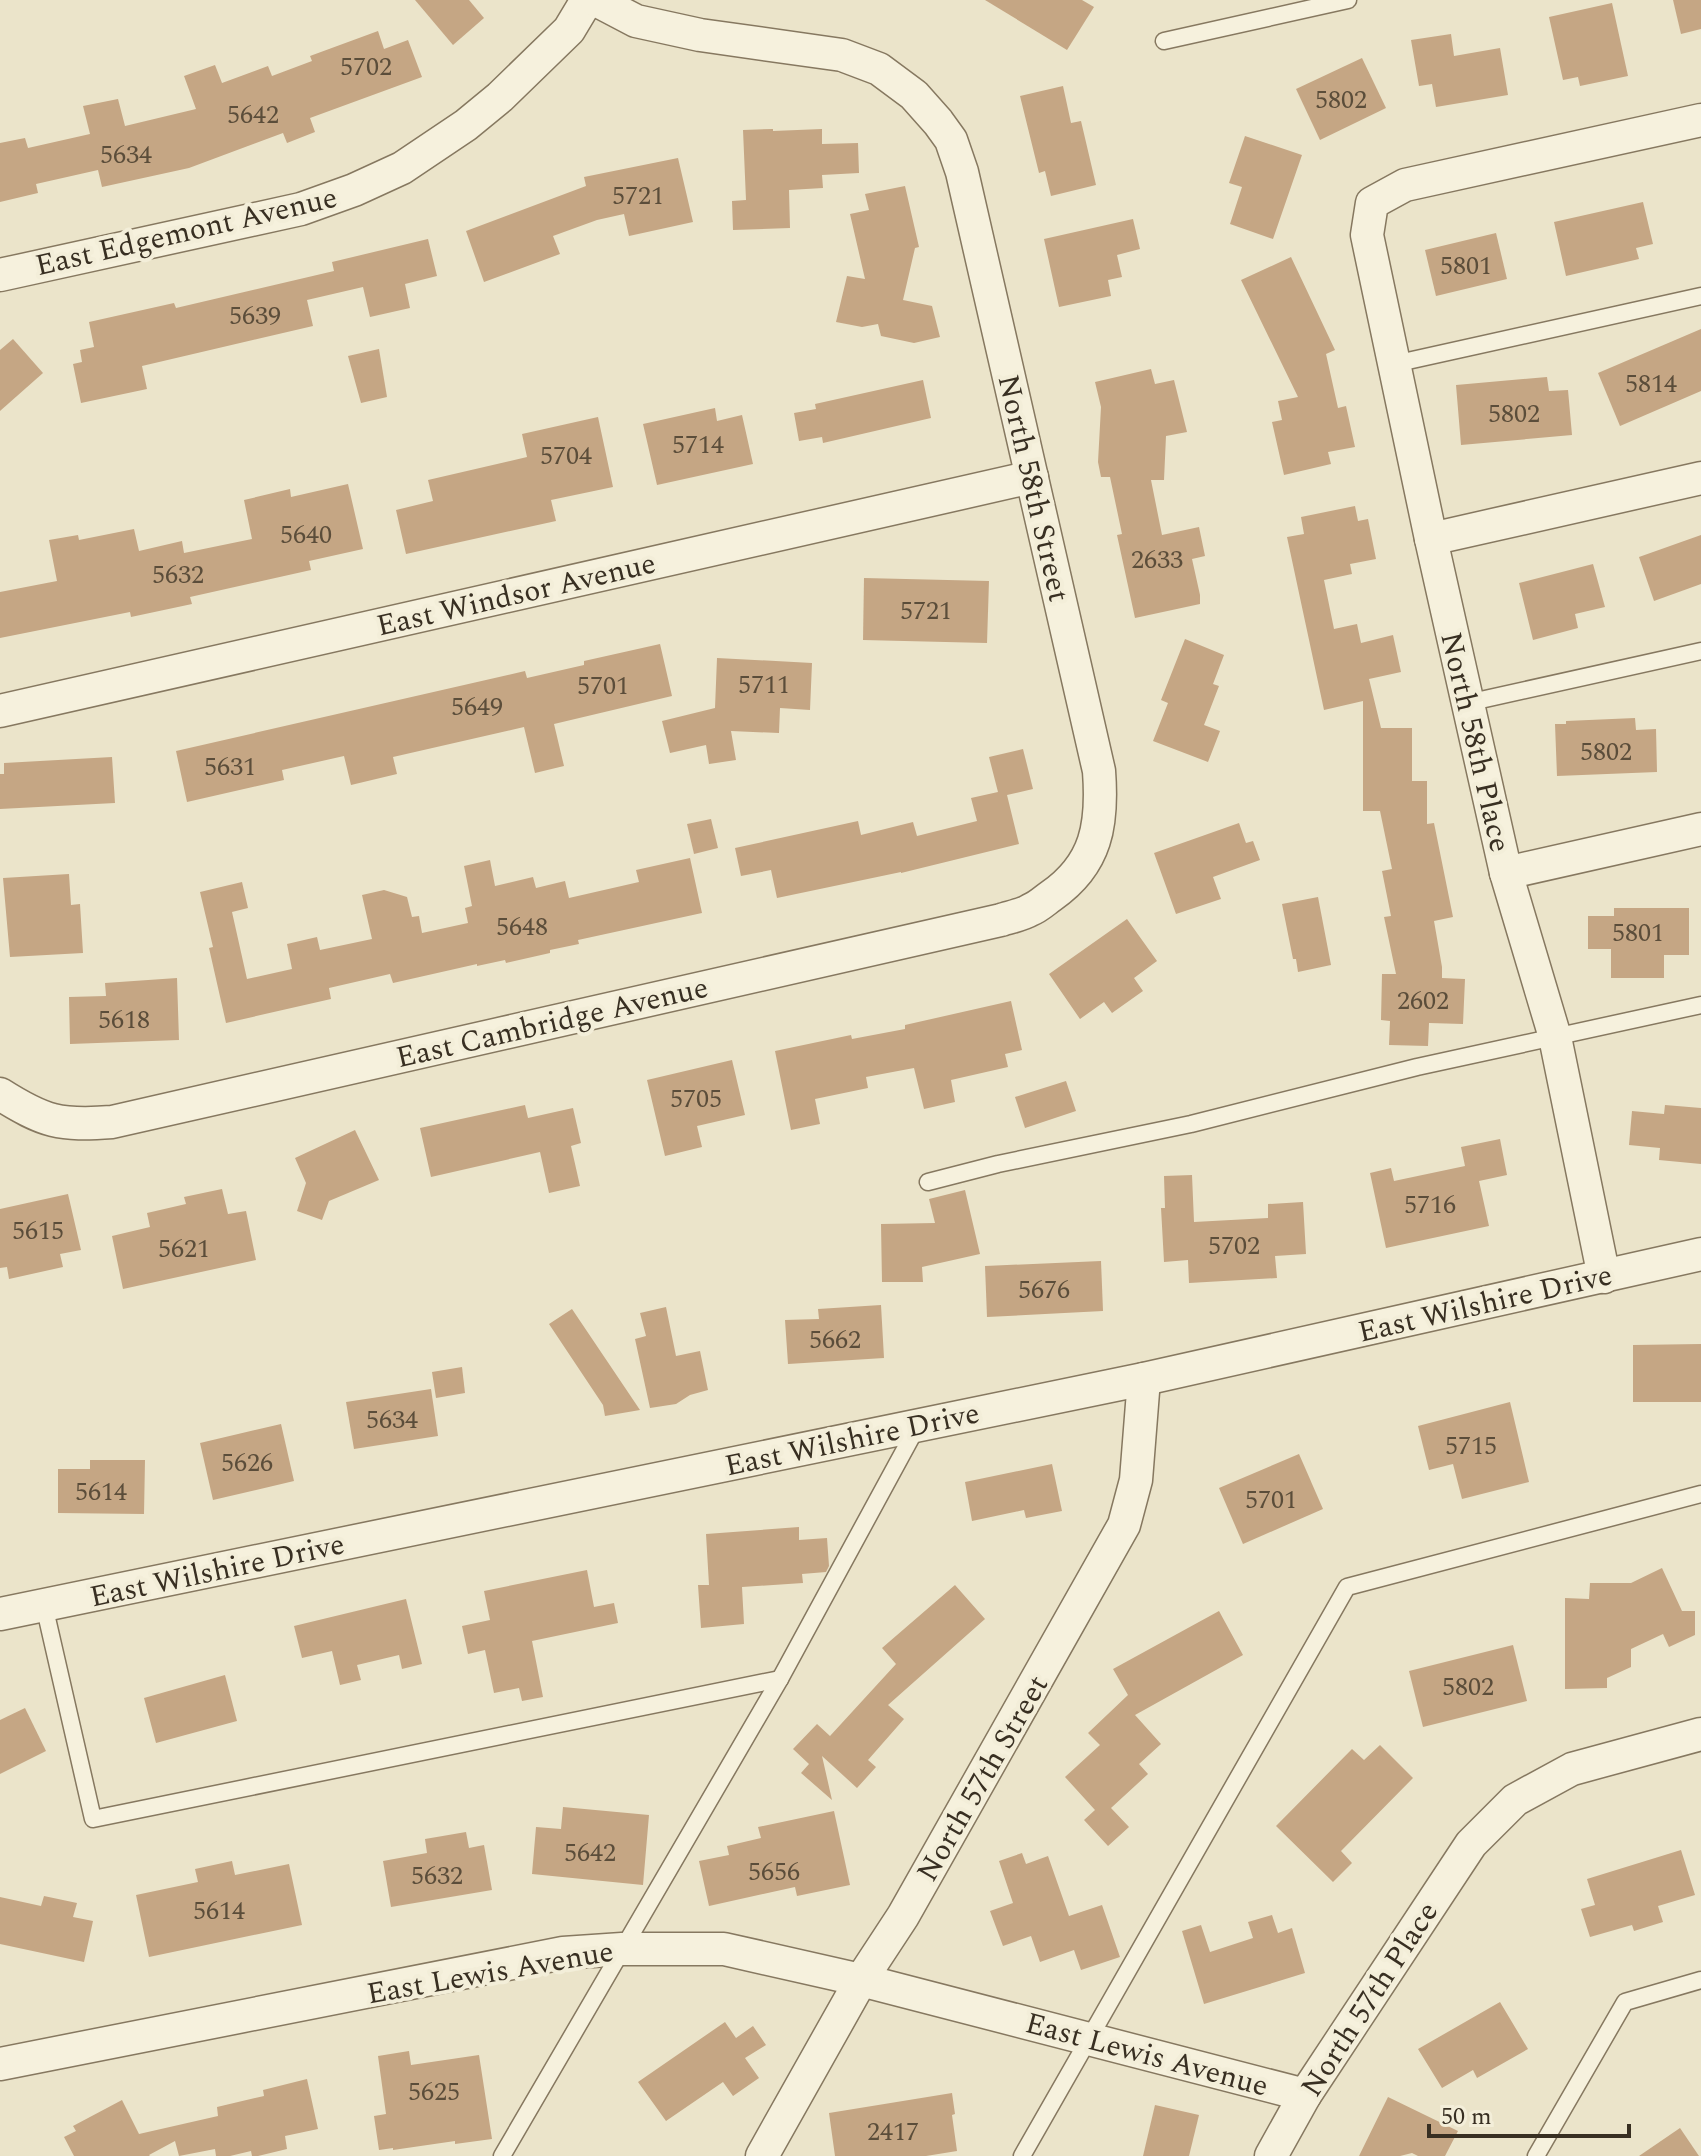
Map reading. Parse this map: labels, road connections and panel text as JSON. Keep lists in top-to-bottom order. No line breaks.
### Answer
{"streets":{"street":["East Edgemont Avenue","North 58th Street","East Windsor Avenue","North 58th Place","East Cambridge Avenue","East Wilshire Drive","North 57th Street","East Lewis Avenue","North 57th Place"]},"crossings":[["North 58th Street","East Windsor Avenue"],["North 58th Street","East Cambridge Avenue"],["North 58th Place","East Wilshire Drive"],["East Wilshire Drive","North 57th Street"],["North 57th Street","East Lewis Avenue"],["East Lewis Avenue","North 57th Place"]],"house_numbers":["5702","5802","5642","5634","5721","5801","5639","5814","5802","5714","5704","5640","2633","5632","5721","5711","5701","5649","5802","5631","5648","5801","2602","5618","5705","5716","5615","5702","5621","5676","5662","5634","5715","5626","5614","5701","5802","5642","5656","5632","5614","5625","2417"],"scale_bar":"50 m"}
